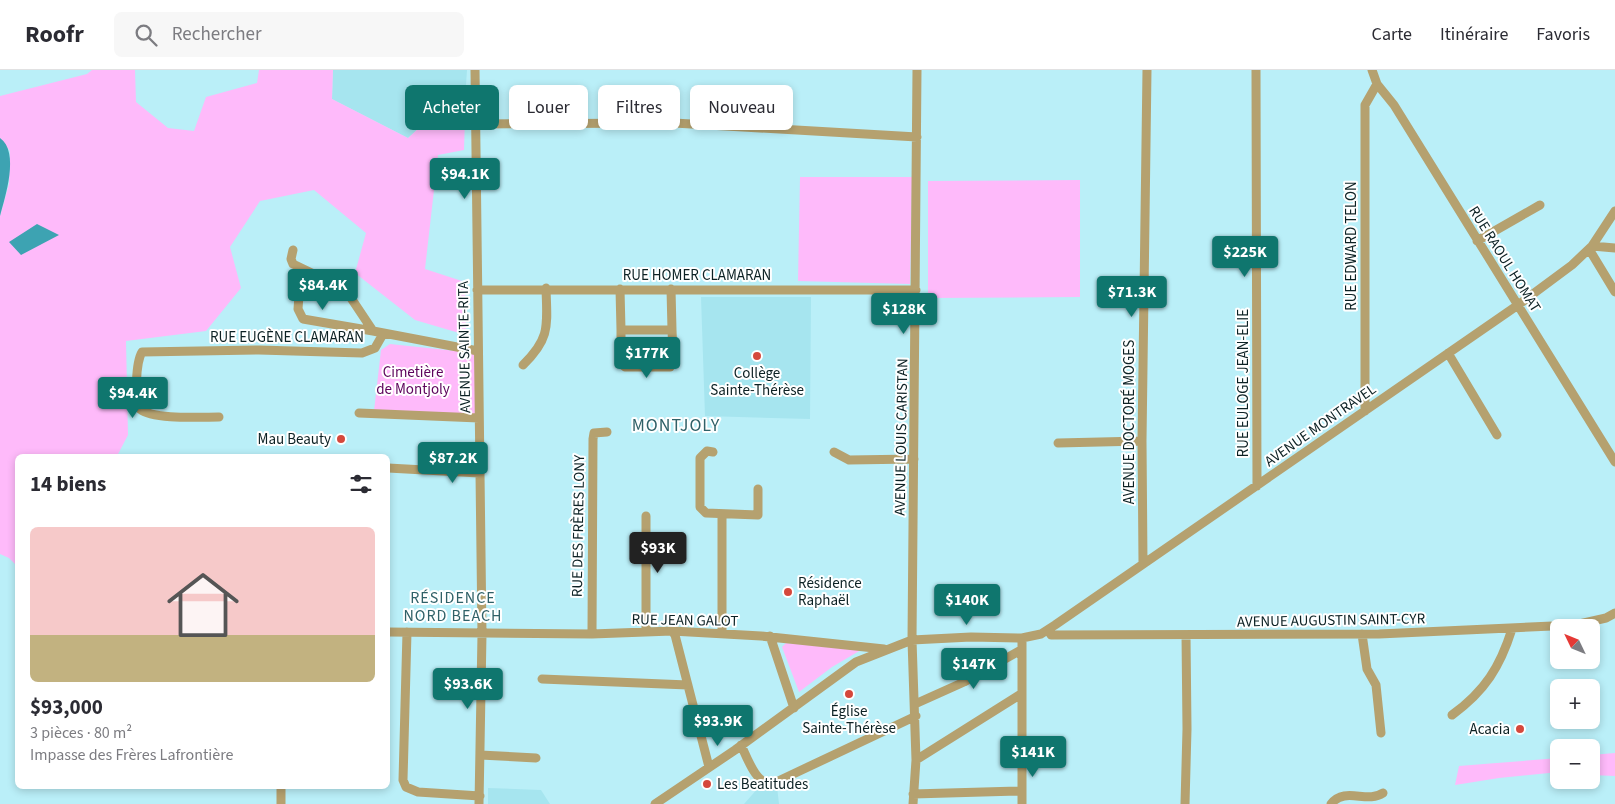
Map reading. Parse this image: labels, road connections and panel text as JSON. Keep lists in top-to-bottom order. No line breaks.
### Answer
{"streets":{"street":["RUE EDWARD TELON","RUE RAOUL HOMAT","RUE HOMER CLAMARAN","RUE EUGÈNE CLAMARAN","AVENUE SAINTE-RITA","RUE EULOGE JEAN-ELIE","AVENUE DOCTORÉ MOGES","AVENUE MONTRAVEL","AVENUE LOUIS CARISTAN","RUE DES FRÈRES LONY","RUE JEAN GALOT","AVENUE AUGUSTIN SAINT-CYR"]},"crossings":[["RUE EDWARD TELON","RUE RAOUL HOMAT"],["RUE EDWARD TELON","AVENUE MONTRAVEL"],["RUE RAOUL HOMAT","AVENUE MONTRAVEL"],["RUE HOMER CLAMARAN","AVENUE SAINTE-RITA"],["RUE HOMER CLAMARAN","AVENUE LOUIS CARISTAN"],["RUE EUGÈNE CLAMARAN","AVENUE SAINTE-RITA"],["AVENUE SAINTE-RITA","RUE JEAN GALOT"],["RUE EULOGE JEAN-ELIE","AVENUE MONTRAVEL"],["AVENUE DOCTORÉ MOGES","AVENUE MONTRAVEL"],["AVENUE MONTRAVEL","AVENUE LOUIS CARISTAN"],["AVENUE MONTRAVEL","RUE JEAN GALOT"],["AVENUE MONTRAVEL","AVENUE AUGUSTIN SAINT-CYR"],["RUE DES FRÈRES LONY","RUE JEAN GALOT"]],"districts":["MONTJOLY","RÉSIDENCE NORD BEACH"],"parks":["Cimetière de Montjoly"],"places":["Collège Sainte-Thérèse","Mau Beauty","Résidence Raphaël","Église Sainte-Thérèse","Acacia","Les Beatitudes"],"north":"top left","page":{"header":"Roofr","search":"Rechercher","nav":["Carte","Itinéraire","Favoris"],"chip":["Acheter","Louer","Filtres","Nouveau"],"price":["$94.1K","$225K","$84.4K","$71.3K","$128K","$177K","$94.4K","$87.2K","$93K","$140K","$147K","$93.6K","$93.9K","$141K"],"heading":"14 biens","list":[{"name":"$93,000","note":"3 pièces · 80 m² · Impasse des Frères Lafrontière"}],"map_buttons":["+","−"]}}
